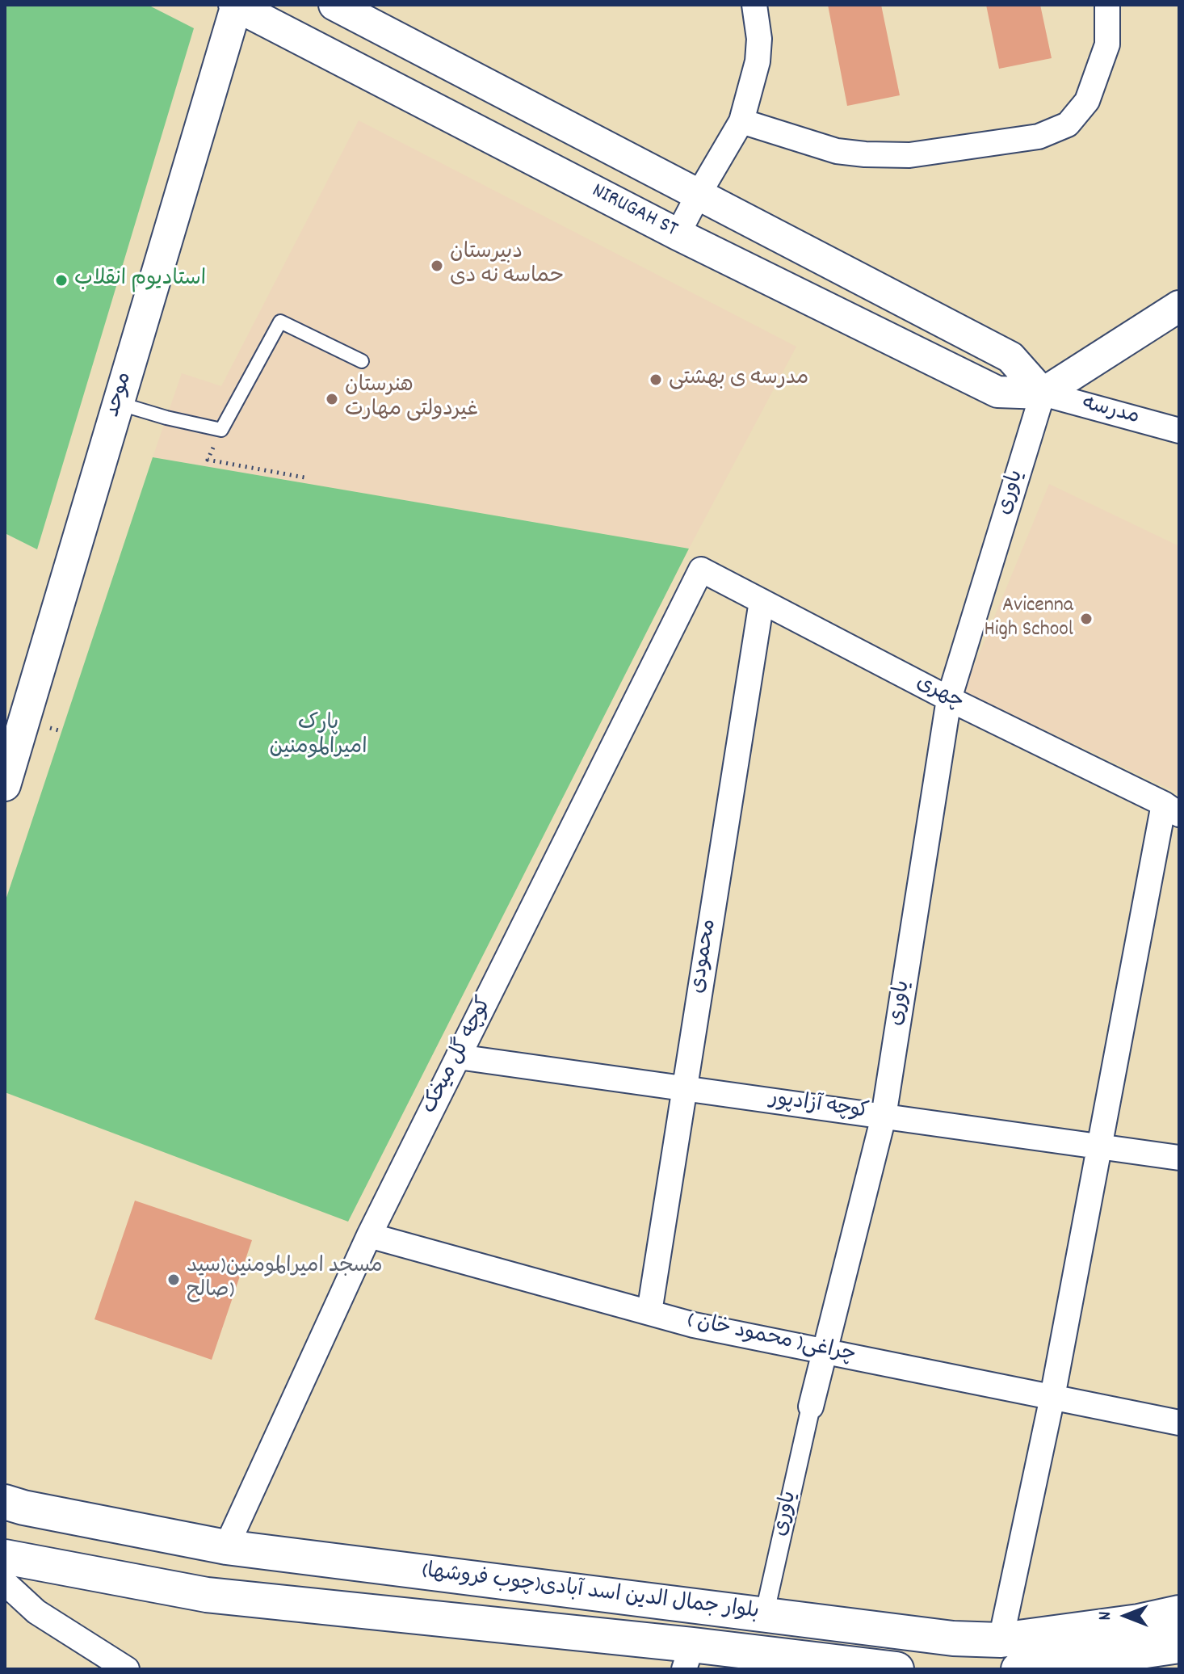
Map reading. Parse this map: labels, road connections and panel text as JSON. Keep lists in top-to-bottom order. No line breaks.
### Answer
{"streets":{"main road":["بلوار جمال الدین اسد آبادی(چوب فروشها)"],"street":["NIRUGAH ST","موحد","مدرسه","یاوری","چهری","محمودی","کوچه گل میخک","کوچه آزادپور","چراغی( محمود خان )"]},"crossings":[["NIRUGAH ST","موحد"],["NIRUGAH ST","مدرسه"],["NIRUGAH ST","یاوری"],["مدرسه","یاوری"],["یاوری","چهری"],["یاوری","کوچه آزادپور"],["یاوری","چراغی( محمود خان )"],["یاوری","بلوار جمال الدین اسد آبادی(چوب فروشها)"],["چهری","محمودی"],["چهری","کوچه گل میخک"],["محمودی","کوچه آزادپور"],["محمودی","چراغی( محمود خان )"],["کوچه گل میخک","کوچه آزادپور"],["کوچه گل میخک","چراغی( محمود خان )"],["کوچه گل میخک","بلوار جمال الدین اسد آبادی(چوب فروشها)"]],"parks":["پارک امیرالمومنین"],"places":["دبیرستان حماسه نه دی","استادیوم انقلاب","مدرسه ی بهشتی","هنرستان غیردولتی مهارت","Avicenna High School","مسجد امیرالمومنین(سید صالح)"],"north":"left"}
